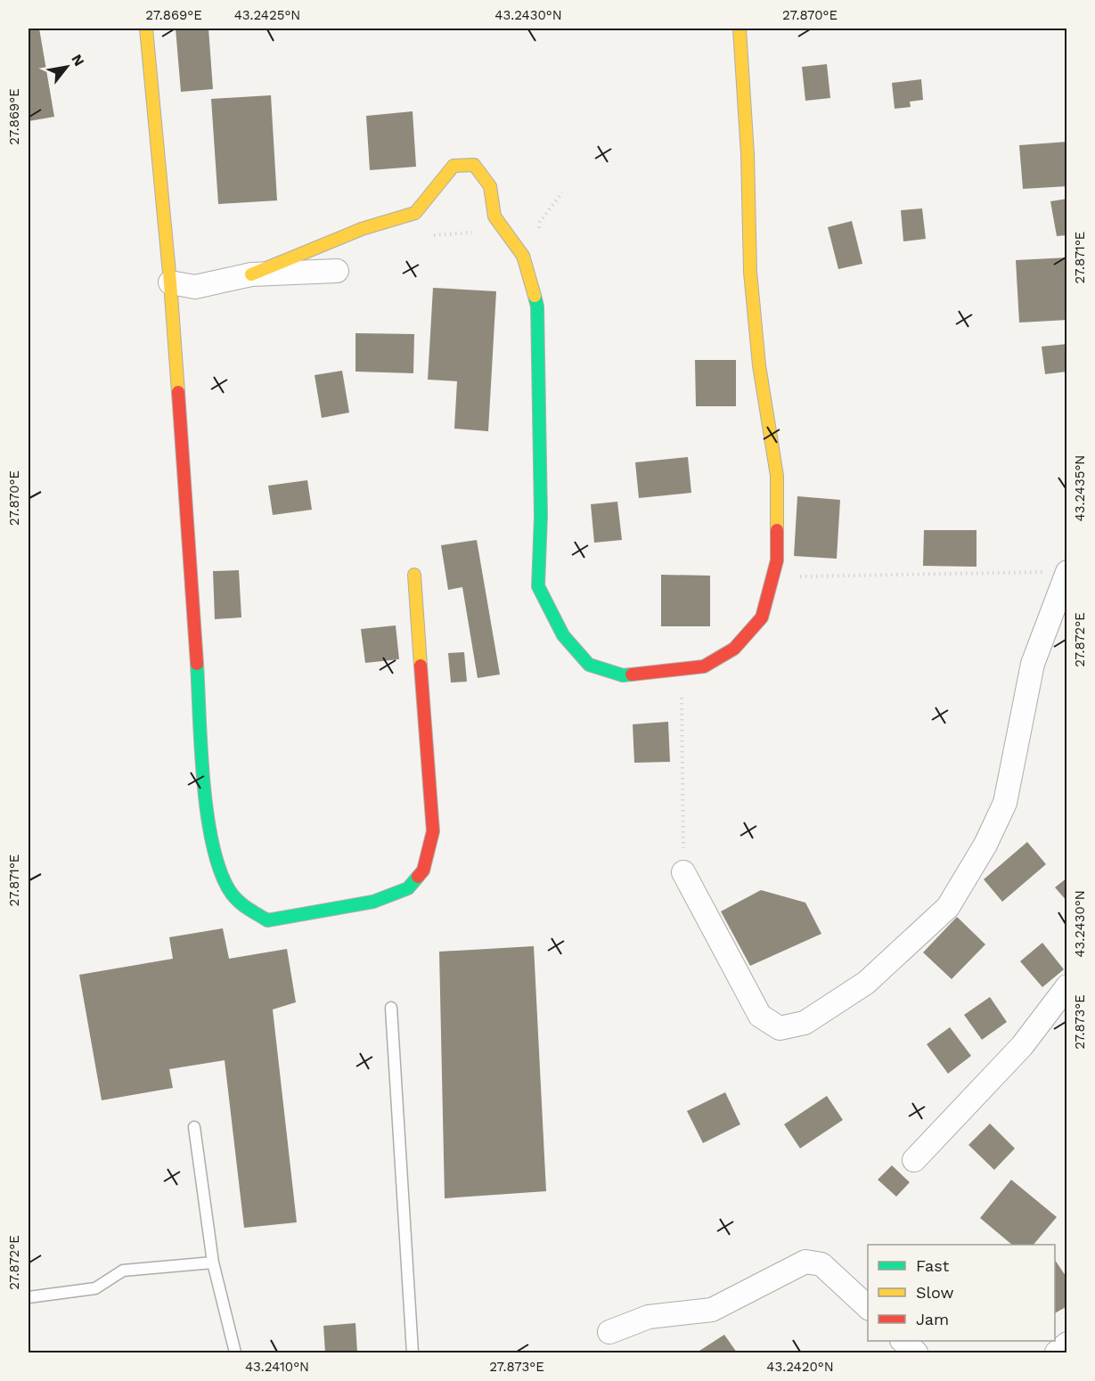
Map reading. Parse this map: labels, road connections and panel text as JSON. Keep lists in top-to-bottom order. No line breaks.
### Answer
{"legend":["Fast","Slow","Jam"],"north":"top right","coordinates":["27.869°E","43.2425°N","43.2430°N","27.870°E","27.871°E","43.2435°N","27.872°E","27.873°E","43.2410°N","43.2420°N"]}
